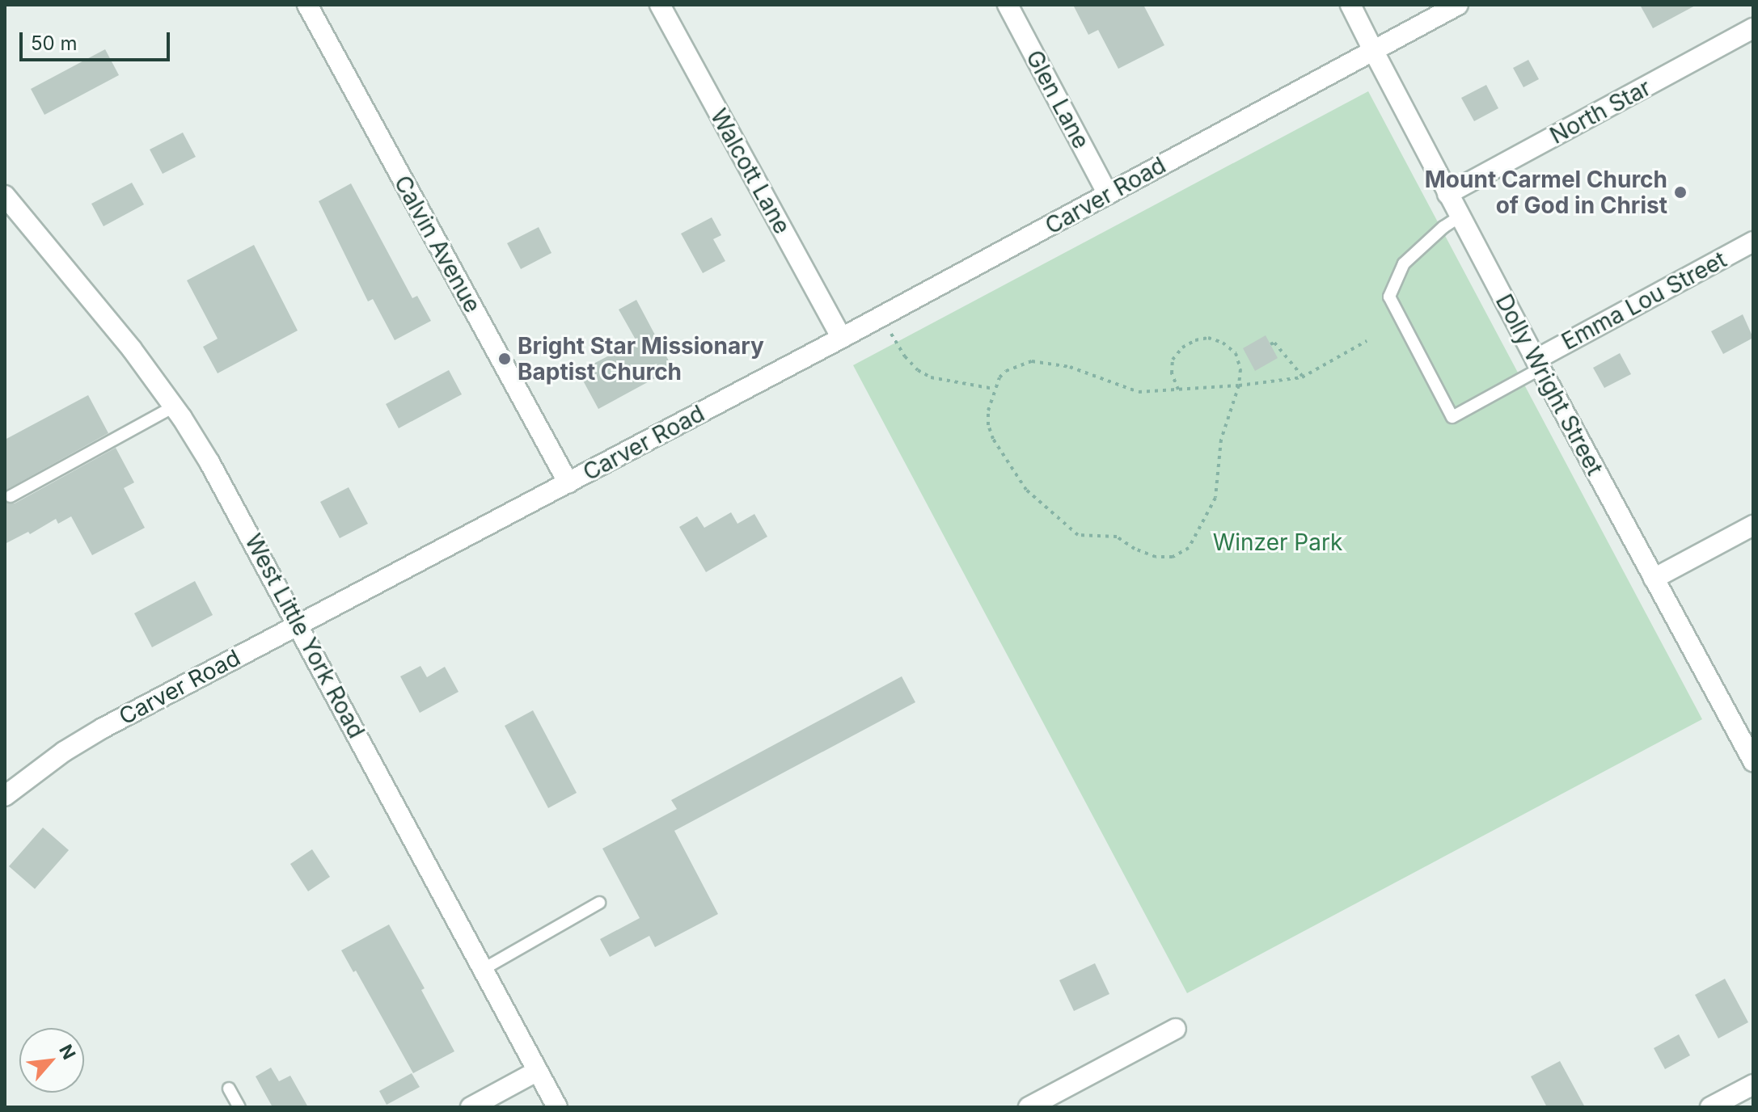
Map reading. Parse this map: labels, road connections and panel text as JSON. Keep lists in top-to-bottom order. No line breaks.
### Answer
{"streets":{"street":["Glen Lane","North Star","Walcott Lane","Carver Road","Calvin Avenue","Emma Lou Street","Dolly Wright Street","West Little York Road"]},"crossings":[["Glen Lane","Carver Road"],["North Star","Dolly Wright Street"],["Walcott Lane","Carver Road"],["Carver Road","Calvin Avenue"],["Carver Road","Dolly Wright Street"],["Carver Road","West Little York Road"],["Emma Lou Street","Dolly Wright Street"]],"parks":["Winzer Park"],"places":["Mount Carmel Church of God in Christ","Bright Star Missionary Baptist Church"],"scale_bar":"50 m","north":"top right"}
